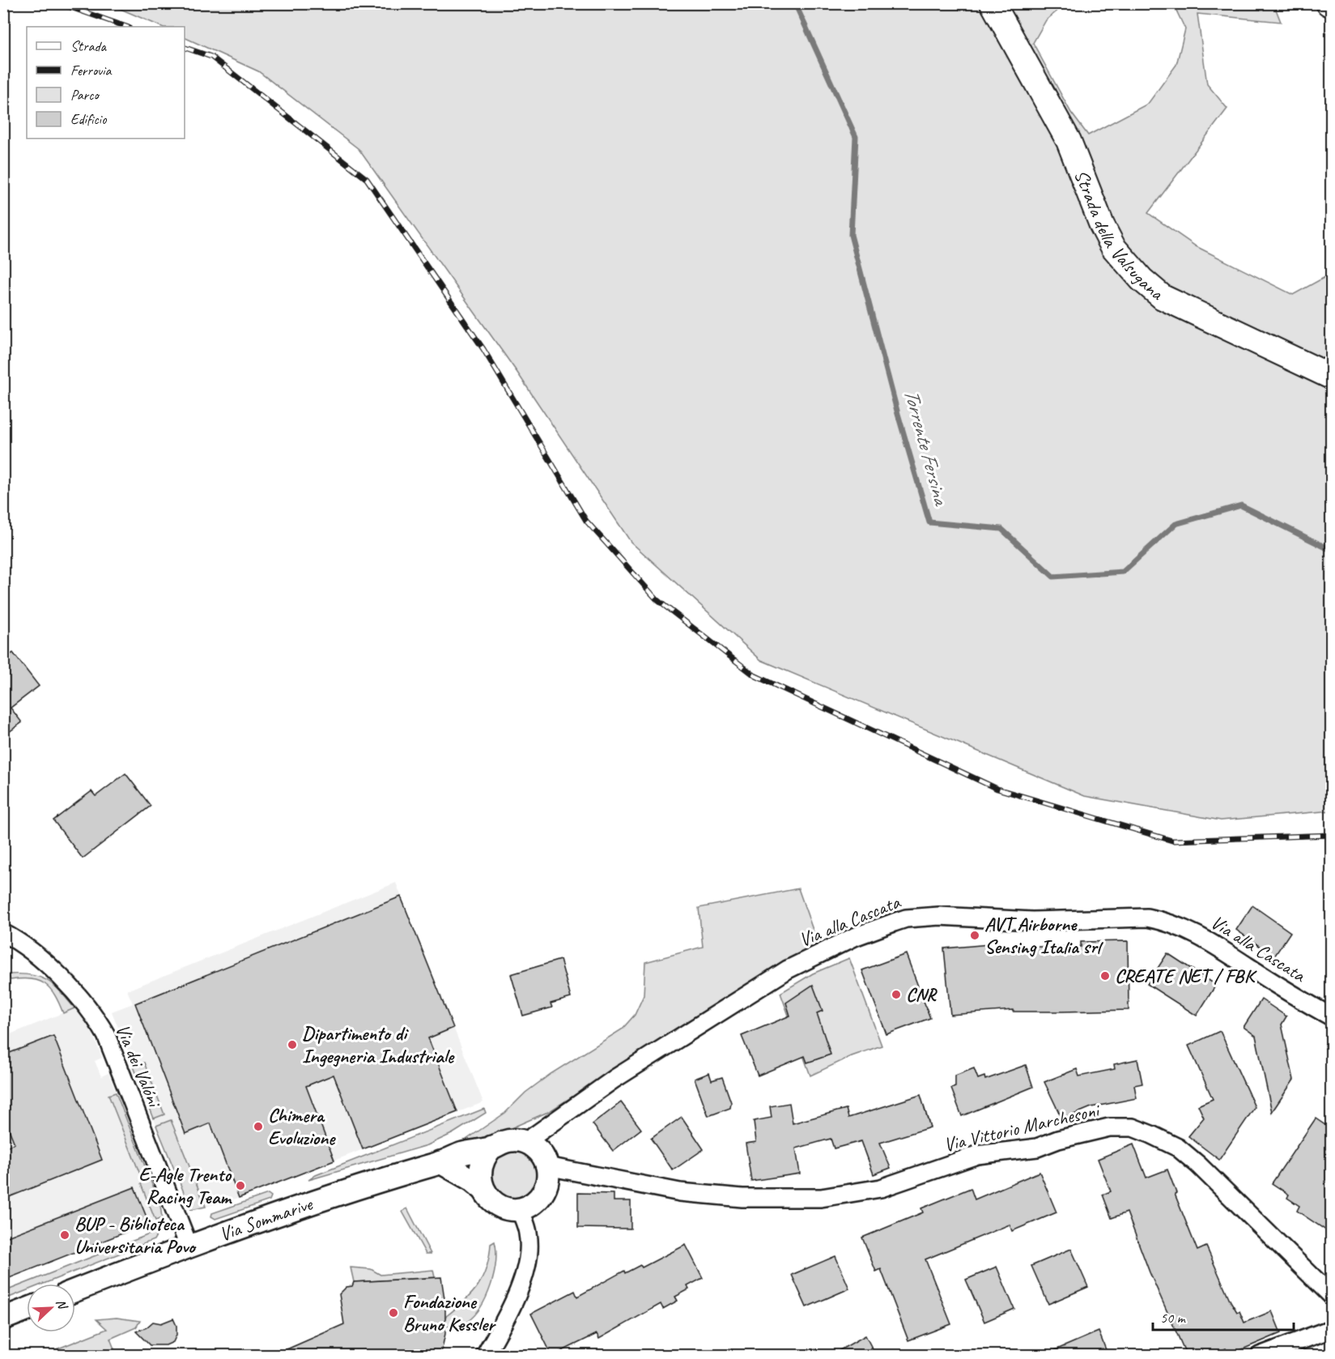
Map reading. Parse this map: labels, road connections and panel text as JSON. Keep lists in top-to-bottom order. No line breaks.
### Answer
{"streets":{"main road":["Strada della Valsugana"],"street":["Via alla Cascata","Via dei Valóni","Via Vittorio Marchesoni","Via Sommarive"]},"crossings":[["Via alla Cascata","Via Vittorio Marchesoni"],["Via alla Cascata","Via Sommarive"],["Via dei Valóni","Via Sommarive"],["Via Vittorio Marchesoni","Via Sommarive"]],"water":["Torrente Fersina"],"places":["AVT Airborne Sensing Italia srl","CREATE NET / FBK","CNR","Dipartimento di Ingegneria Industriale","Chimera Evoluzione","E-Agle Trento Racing Team","BUP - Biblioteca Universitaria Povo","Fondazione Bruno Kessler"],"legend":["Strada","Ferrovia","Parco","Edificio"],"scale_bar":"50 m","north":"top right"}
